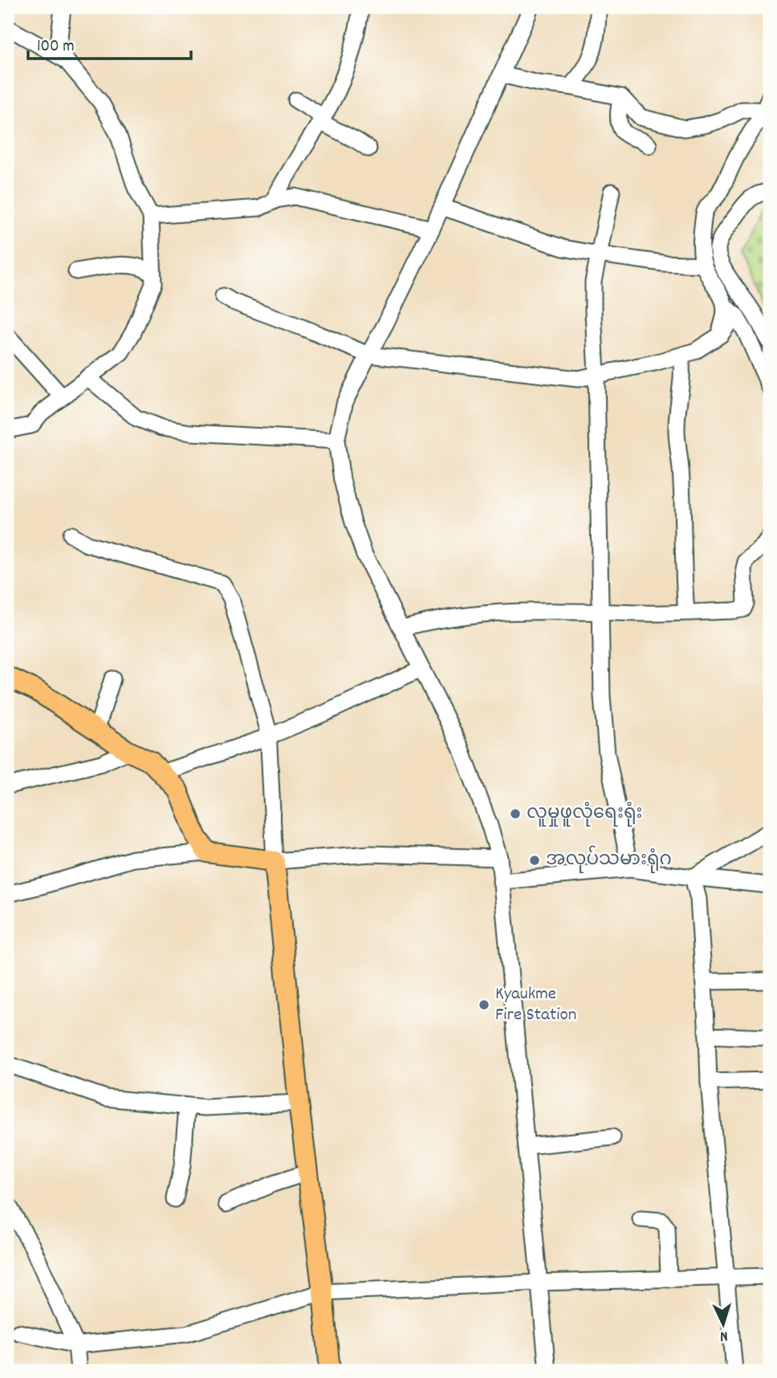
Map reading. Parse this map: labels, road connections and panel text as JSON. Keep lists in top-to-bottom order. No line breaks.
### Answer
{"places":["လူမှုဖူလုံရေးရုံး","အလုပ်သမားရုံဂ","Kyaukme Fire Station"],"scale_bar":"100 m","north":"bottom"}
